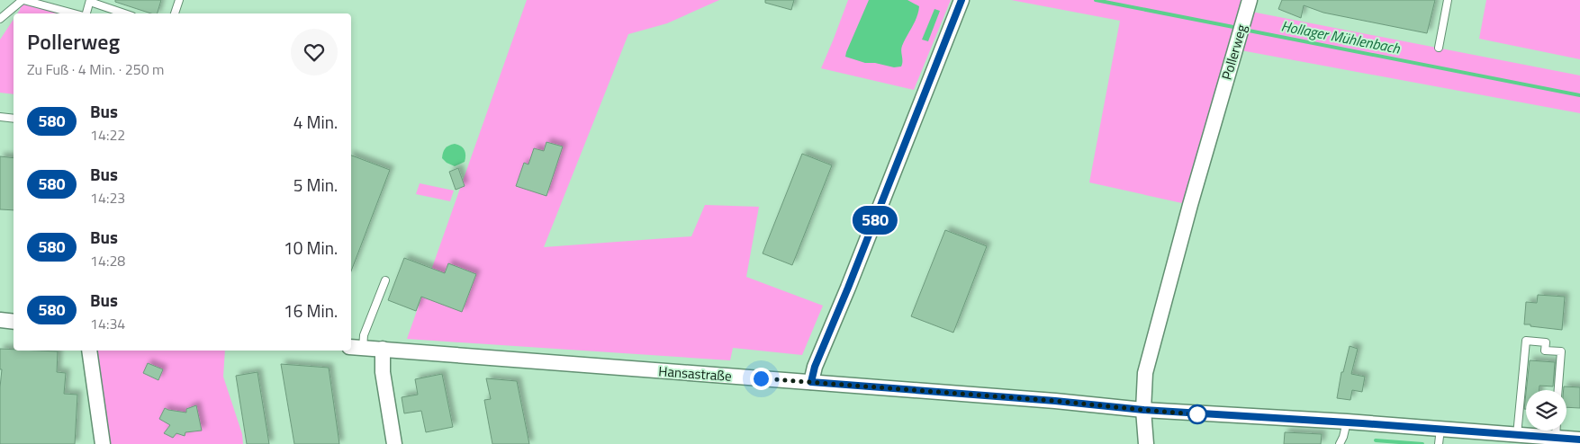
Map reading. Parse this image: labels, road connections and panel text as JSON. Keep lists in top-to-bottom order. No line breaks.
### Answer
{"streets":{"street":["Pollerweg","Hansastraße"]},"crossings":[["Pollerweg","Hansastraße"]],"water":["Hollager Mühlenbach"],"lines":["bus line 580"],"page":{"on_map":"580","heading":["Pollerweg","Zu Fuß · 4 Min. · 250 m"],"list":[{"mark":"580","name":"Bus","note":"14:22","value":"4 Min."},{"mark":"580","name":"Bus","note":"14:23","value":"5 Min."},{"mark":"580","name":"Bus","note":"14:28","value":"10 Min."},{"mark":"580","name":"Bus","note":"14:34","value":"16 Min."}]}}
